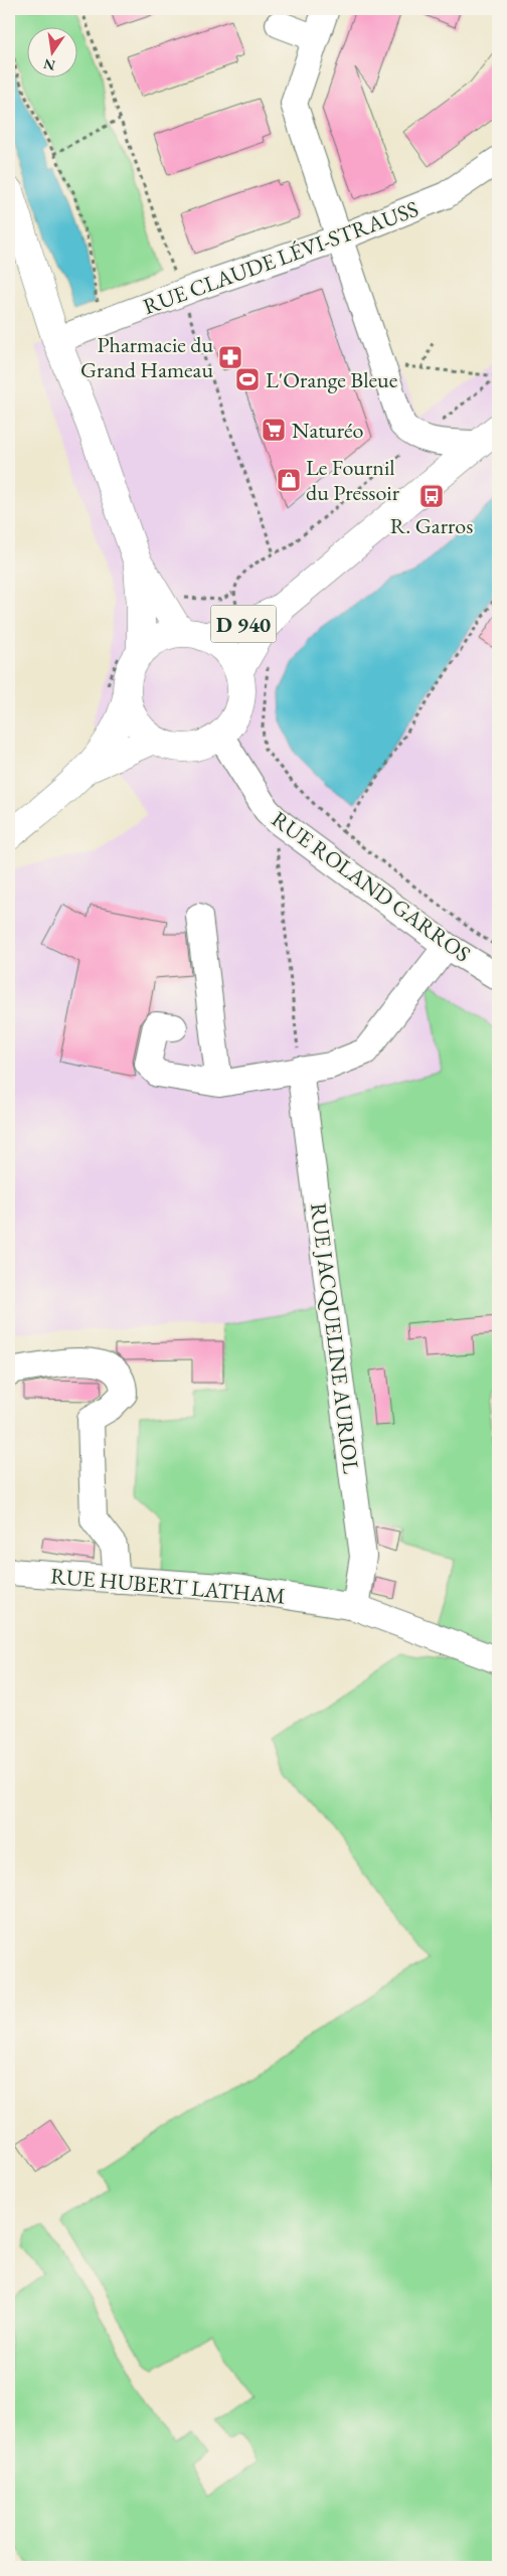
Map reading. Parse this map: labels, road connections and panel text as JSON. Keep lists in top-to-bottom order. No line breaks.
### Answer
{"streets":{"main road":["D 940"],"street":["RUE CLAUDE LÉVI-STRAUSS","RUE ROLAND GARROS","RUE JACQUELINE AURIOL","RUE HUBERT LATHAM"]},"crossings":[["D 940","RUE ROLAND GARROS"],["RUE JACQUELINE AURIOL","RUE HUBERT LATHAM"]],"places":{"pharmacy":["Pharmacie du Grand Hameau"],"sports":["L'Orange Bleue"],"supermarket":["Naturéo"],"shop":["Le Fournil du Pressoir"],"bus stop":["R. Garros"]},"north":"bottom"}
